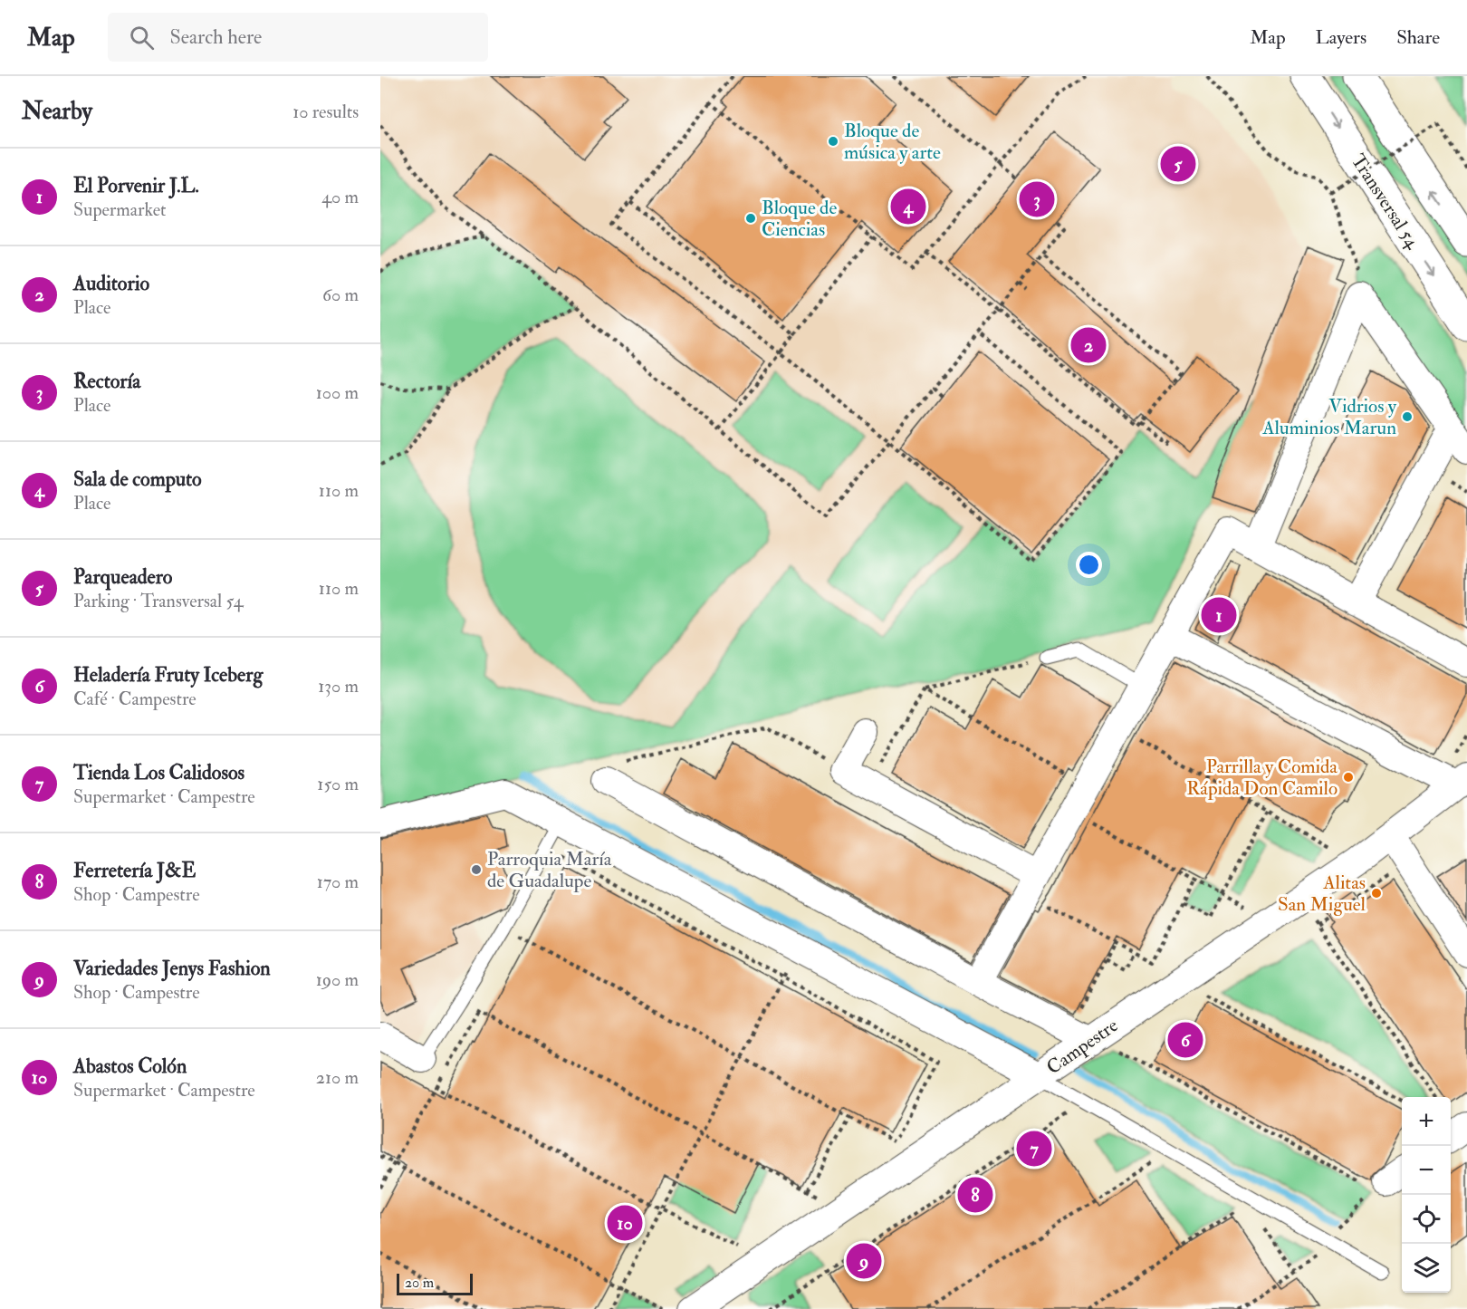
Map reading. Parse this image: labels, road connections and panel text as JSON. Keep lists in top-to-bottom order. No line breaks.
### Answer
{"streets":{"main road":["Transversal 54"],"street":["Campestre"]},"places":["Bloque de música y arte","Bloque de Ciencias","Vidrios y Aluminios Marun","Parrilla y Comida Rápida Don Camilo","Parroquia María de Guadalupe","Alitas San Miguel"],"scale_bar":"20 m","page":{"header":"Map","search":"Search here","nav":["Map","Layers","Share"],"heading":["Nearby","10 results"],"pins":["5","3","4","2","1","6","7","8","10","9"],"list":[{"mark":"1","name":"El Porvenir J.L.","note":"Supermarket","value":"40 m"},{"mark":"2","name":"Auditorio","note":"Place","value":"60 m"},{"mark":"3","name":"Rectoría","note":"Place","value":"100 m"},{"mark":"4","name":"Sala de computo","note":"Place","value":"110 m"},{"mark":"5","name":"Parqueadero","note":"Parking · Transversal 54","value":"110 m"},{"mark":"6","name":"Heladería Fruty Iceberg","note":"Café · Campestre","value":"130 m"},{"mark":"7","name":"Tienda Los Calidosos","note":"Supermarket · Campestre","value":"150 m"},{"mark":"8","name":"Ferretería J&E","note":"Shop · Campestre","value":"170 m"},{"mark":"9","name":"Variedades Jenys Fashion","note":"Shop · Campestre","value":"190 m"},{"mark":"10","name":"Abastos Colón","note":"Supermarket · Campestre","value":"210 m"}],"map_buttons":["+","−"],"scale":"20 m"}}
